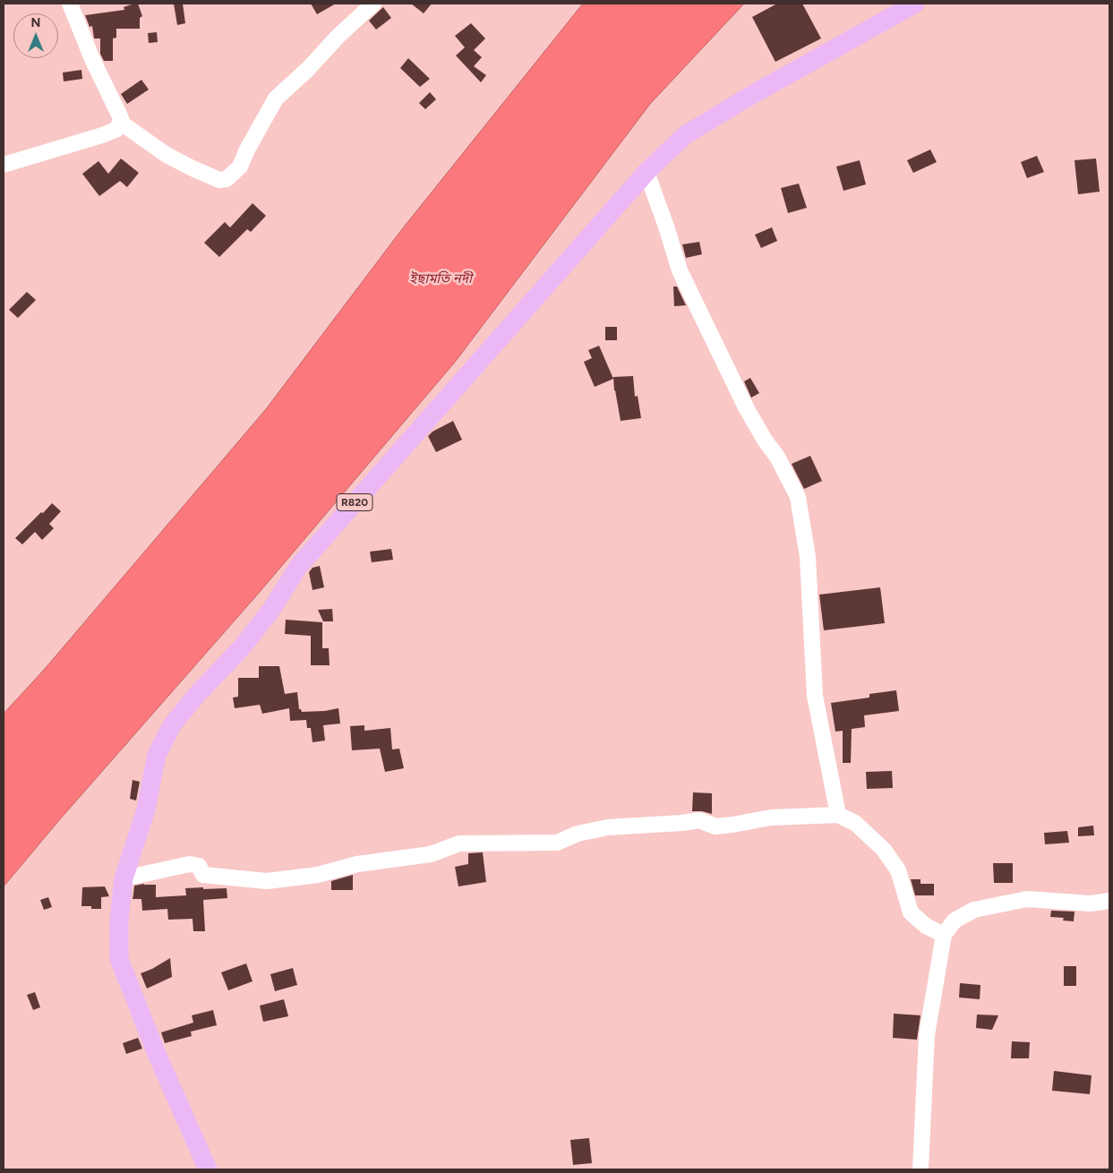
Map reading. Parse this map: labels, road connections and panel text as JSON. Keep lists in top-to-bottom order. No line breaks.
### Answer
{"streets":{"main road":["R820"]},"water":["ইছামতি নদী"],"north":"top"}
